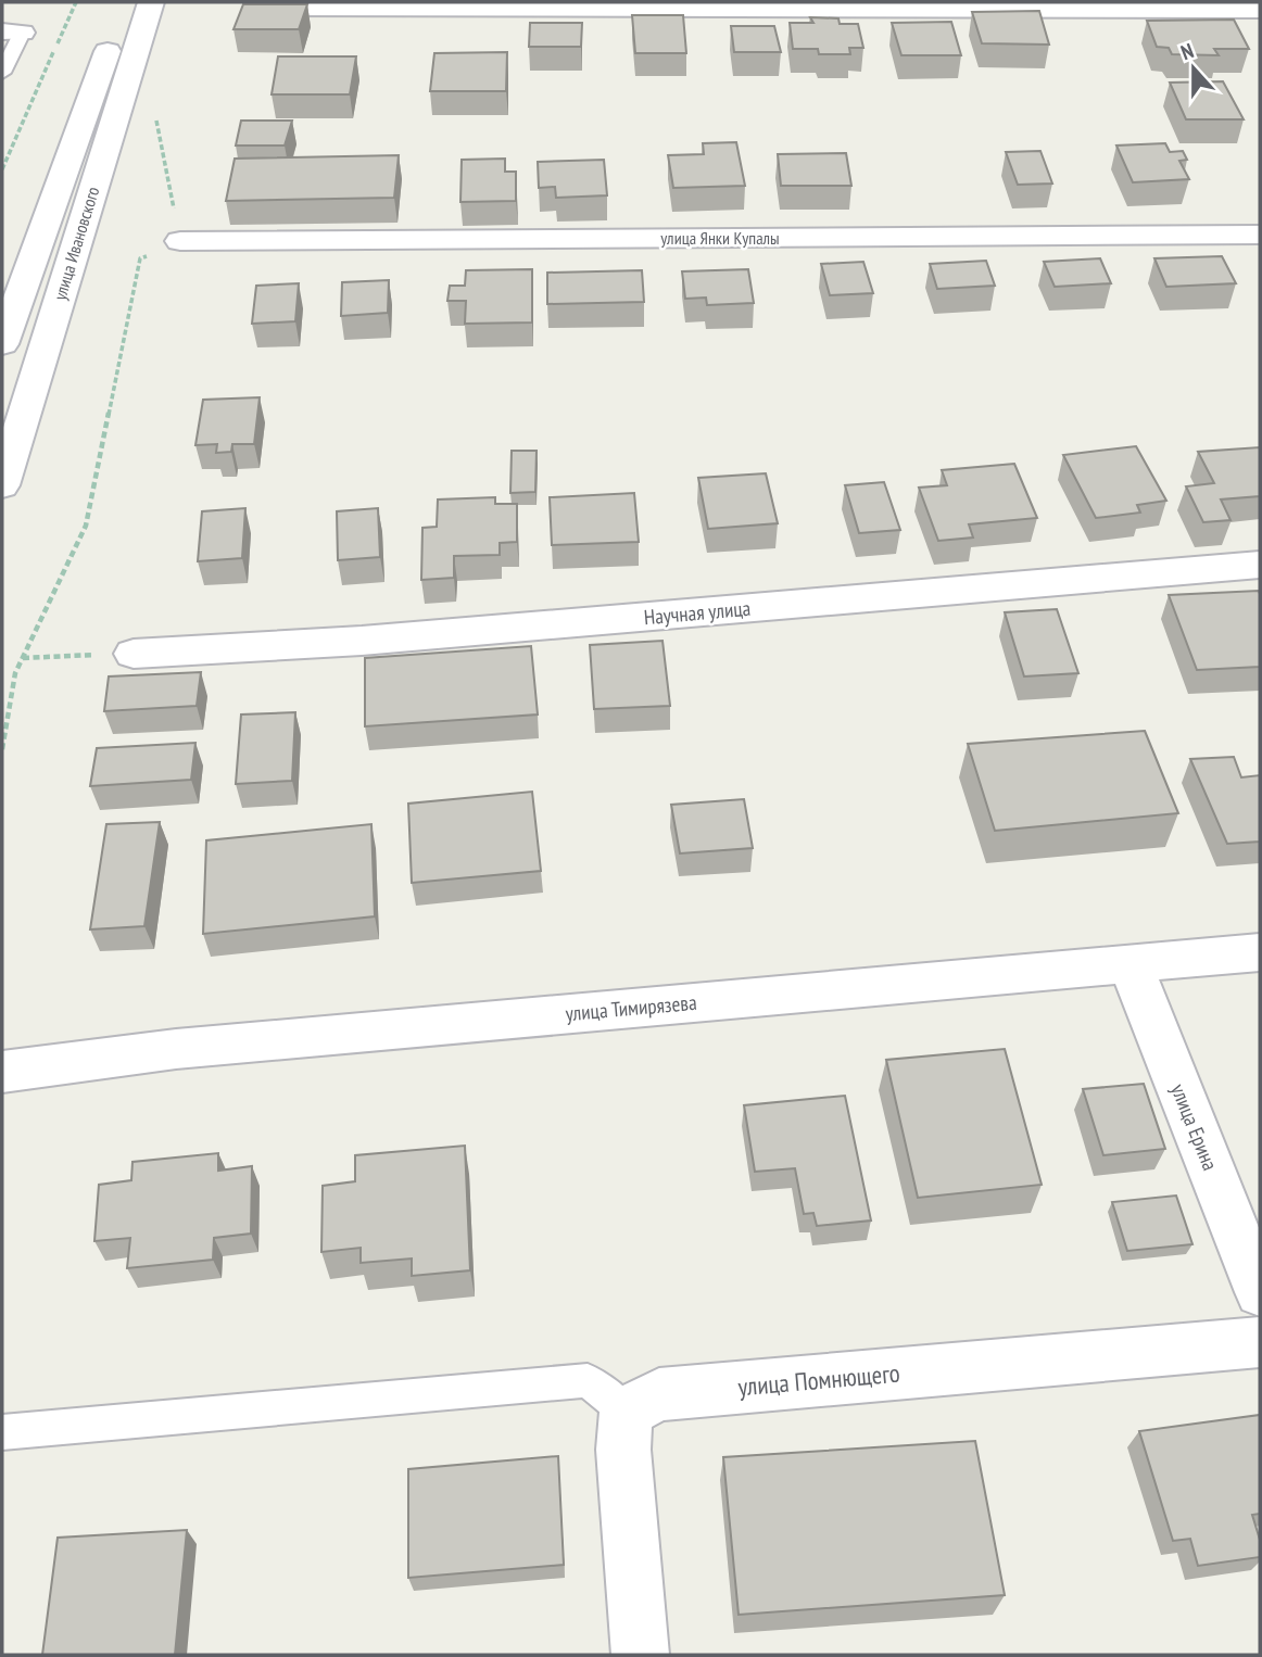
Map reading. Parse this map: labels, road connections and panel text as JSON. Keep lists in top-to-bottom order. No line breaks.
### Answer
{"streets":{"street":["улица Янки Купалы","улица Ивановского","Научная улица","улица Тимирязева","улица Ерина","улица Помнющего"]},"crossings":[["улица Тимирязева","улица Ерина"]],"north":"top"}
